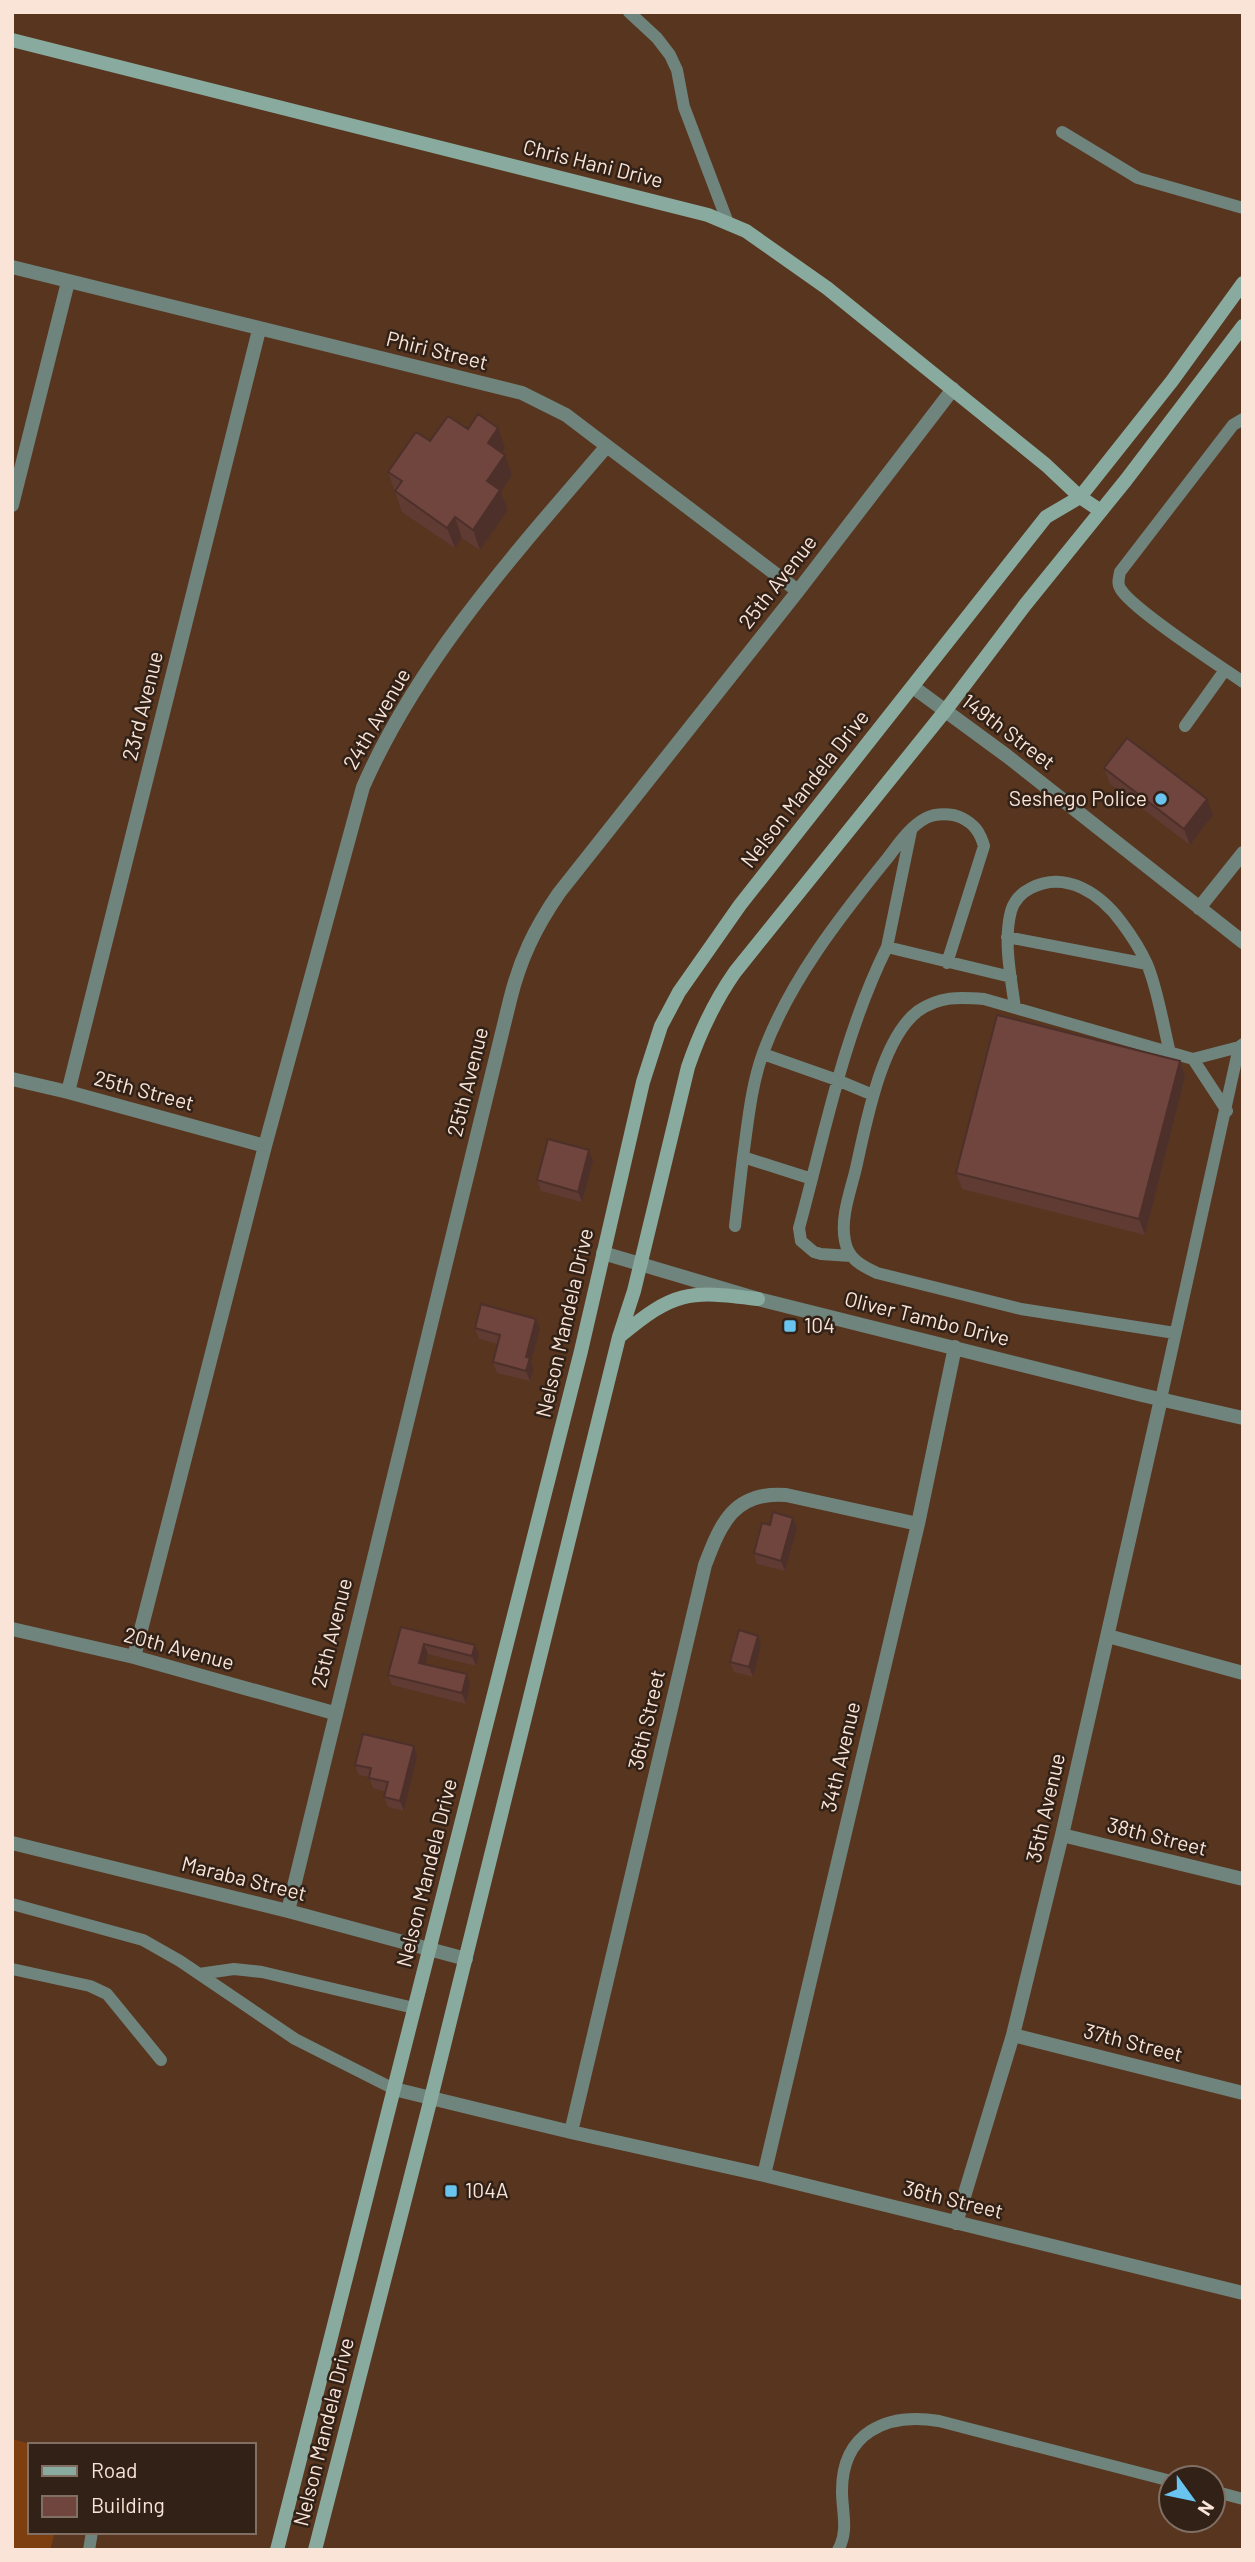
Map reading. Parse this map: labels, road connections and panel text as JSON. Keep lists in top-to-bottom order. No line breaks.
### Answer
{"streets":{"main road":["Chris Hani Drive","Nelson Mandela Drive"],"street":["Phiri Street","25th Avenue","23rd Avenue","24th Avenue","149th Street","25th Street","Oliver Tambo Drive","20th Avenue","36th Street","34th Avenue","35th Avenue","38th Street","Maraba Street","37th Street"]},"crossings":[["Chris Hani Drive","25th Avenue"],["Chris Hani Drive","Nelson Mandela Drive"],["Phiri Street","25th Avenue"],["Phiri Street","23rd Avenue"],["Phiri Street","24th Avenue"],["25th Avenue","20th Avenue"],["25th Avenue","Maraba Street"],["23rd Avenue","25th Street"],["24th Avenue","25th Street"],["24th Avenue","20th Avenue"],["149th Street","Nelson Mandela Drive"],["Nelson Mandela Drive","Oliver Tambo Drive"],["Nelson Mandela Drive","36th Street"],["Nelson Mandela Drive","Maraba Street"],["Oliver Tambo Drive","34th Avenue"],["Oliver Tambo Drive","35th Avenue"],["36th Street","34th Avenue"],["36th Street","35th Avenue"],["35th Avenue","38th Street"],["35th Avenue","37th Street"]],"places":{"other":["Seshego Police"],"transit":["104","104A"]},"legend":["Road","Building"],"north":"bottom right"}
